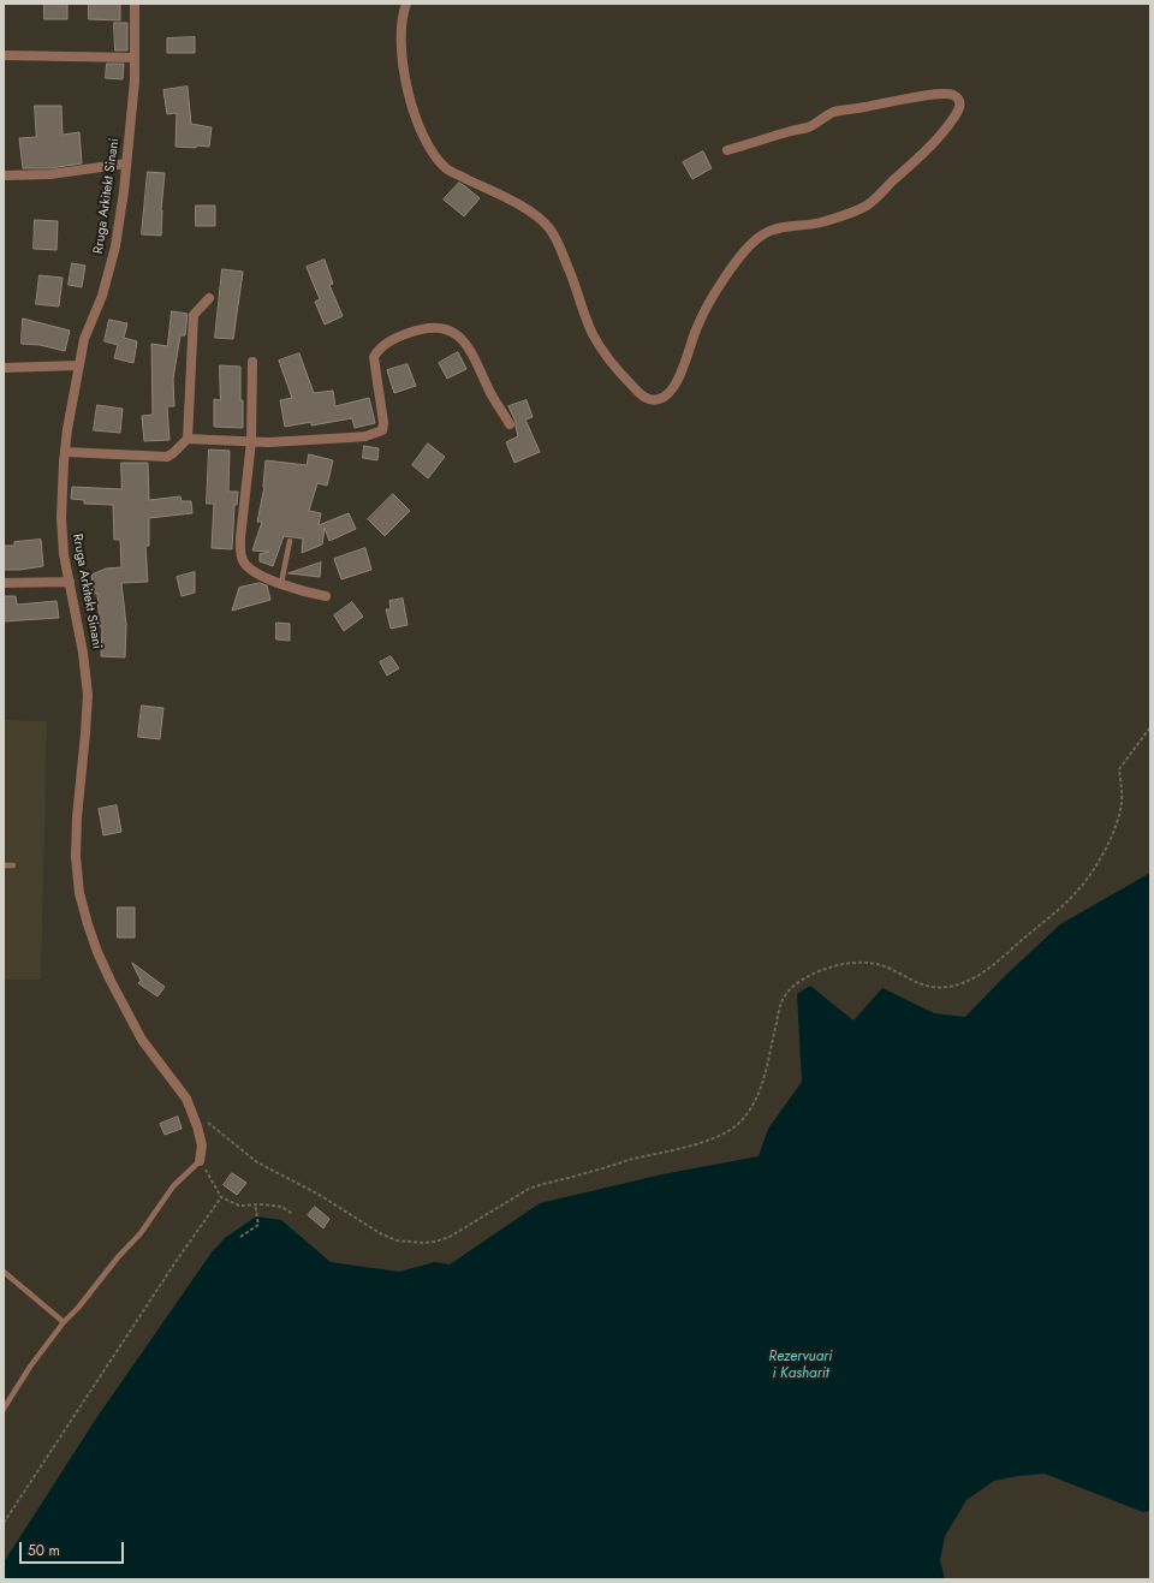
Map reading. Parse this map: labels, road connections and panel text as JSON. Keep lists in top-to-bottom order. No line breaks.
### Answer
{"streets":{"street":["Rruga Arkitekt Sinani"]},"water":["Rezervuari i Kasharit"],"scale_bar":"50 m"}
